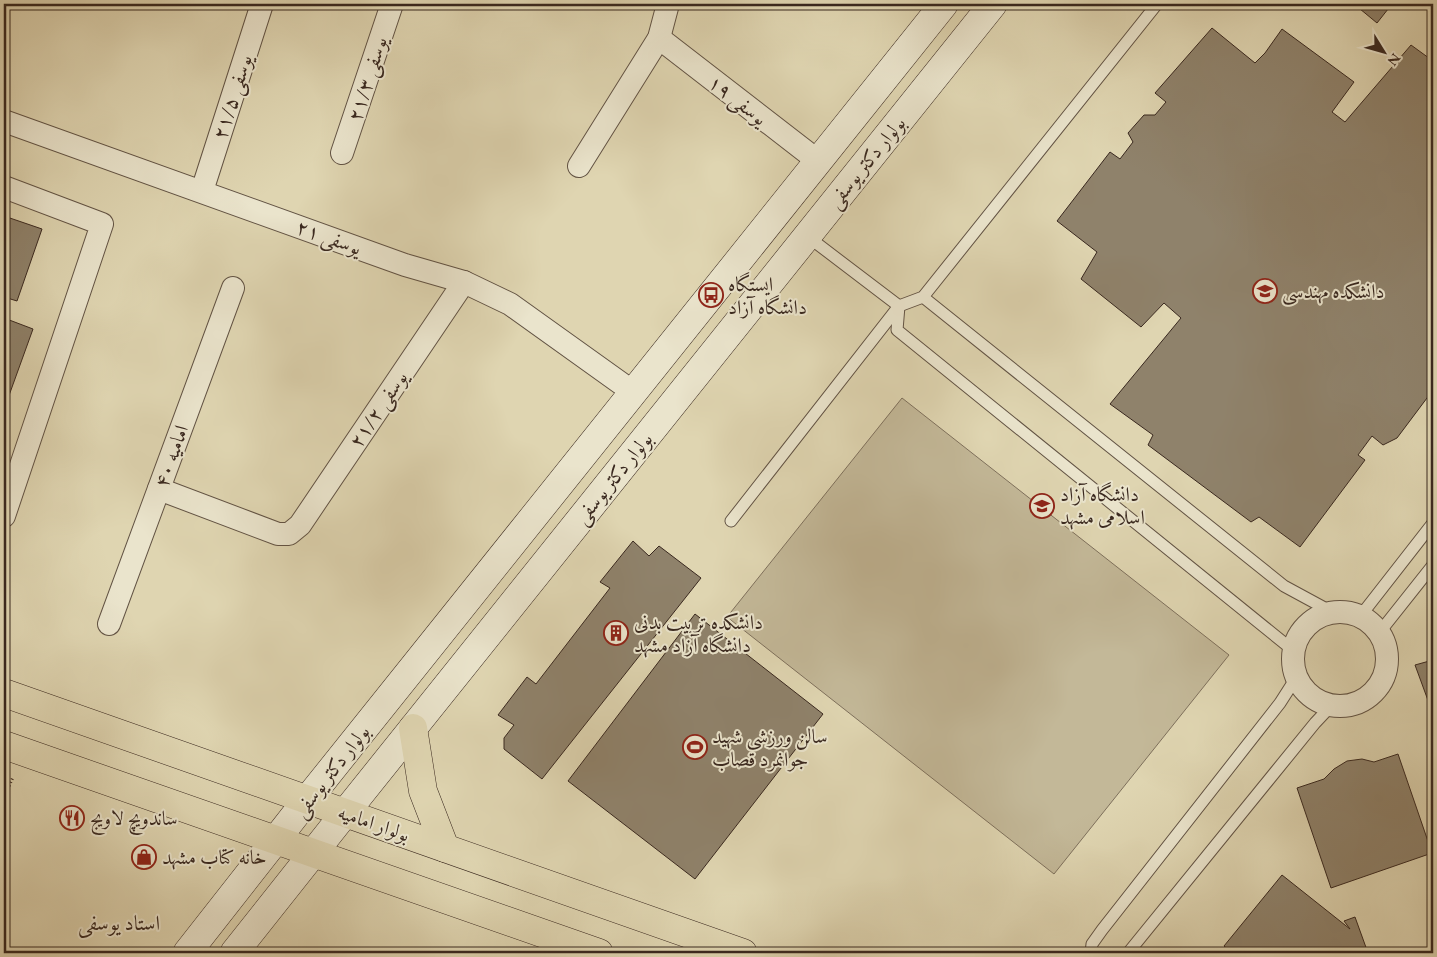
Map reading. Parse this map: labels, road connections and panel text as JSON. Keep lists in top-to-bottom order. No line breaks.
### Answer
{"streets":{"main road":["بولوار امامیه"],"street":["یوسفی ۲۱/۳","یوسفی ۲۱/۵","یوسفی ۱۹","بولوار دکتر یوسفی","یوسفی ۲۱","یوسفی ۲۱/۲","امامیه ۴۰"]},"crossings":[["یوسفی ۲۱/۵","یوسفی ۲۱"],["یوسفی ۱۹","بولوار دکتر یوسفی"],["بولوار دکتر یوسفی","یوسفی ۲۱"],["بولوار دکتر یوسفی","بولوار امامیه"],["یوسفی ۲۱","یوسفی ۲۱/۲"],["یوسفی ۲۱/۲","امامیه ۴۰"]],"districts":["استاد یوسفی"],"places":{"school or university":["دانشکده مهندسی","دانشگاه آزاد اسلامی مشهد"],"bus stop":["ایستگاه دانشگاه آزاد"],"building":["دانشکده تربیت بدنی دانشگاه آزاد مشهد"],"sports":["سالن ورزشی شهید جوانمرد قصاب"],"restaurant":["ساندویچ لاویج"],"shop":["خانه کتاب مشهد"]},"north":"bottom right"}
